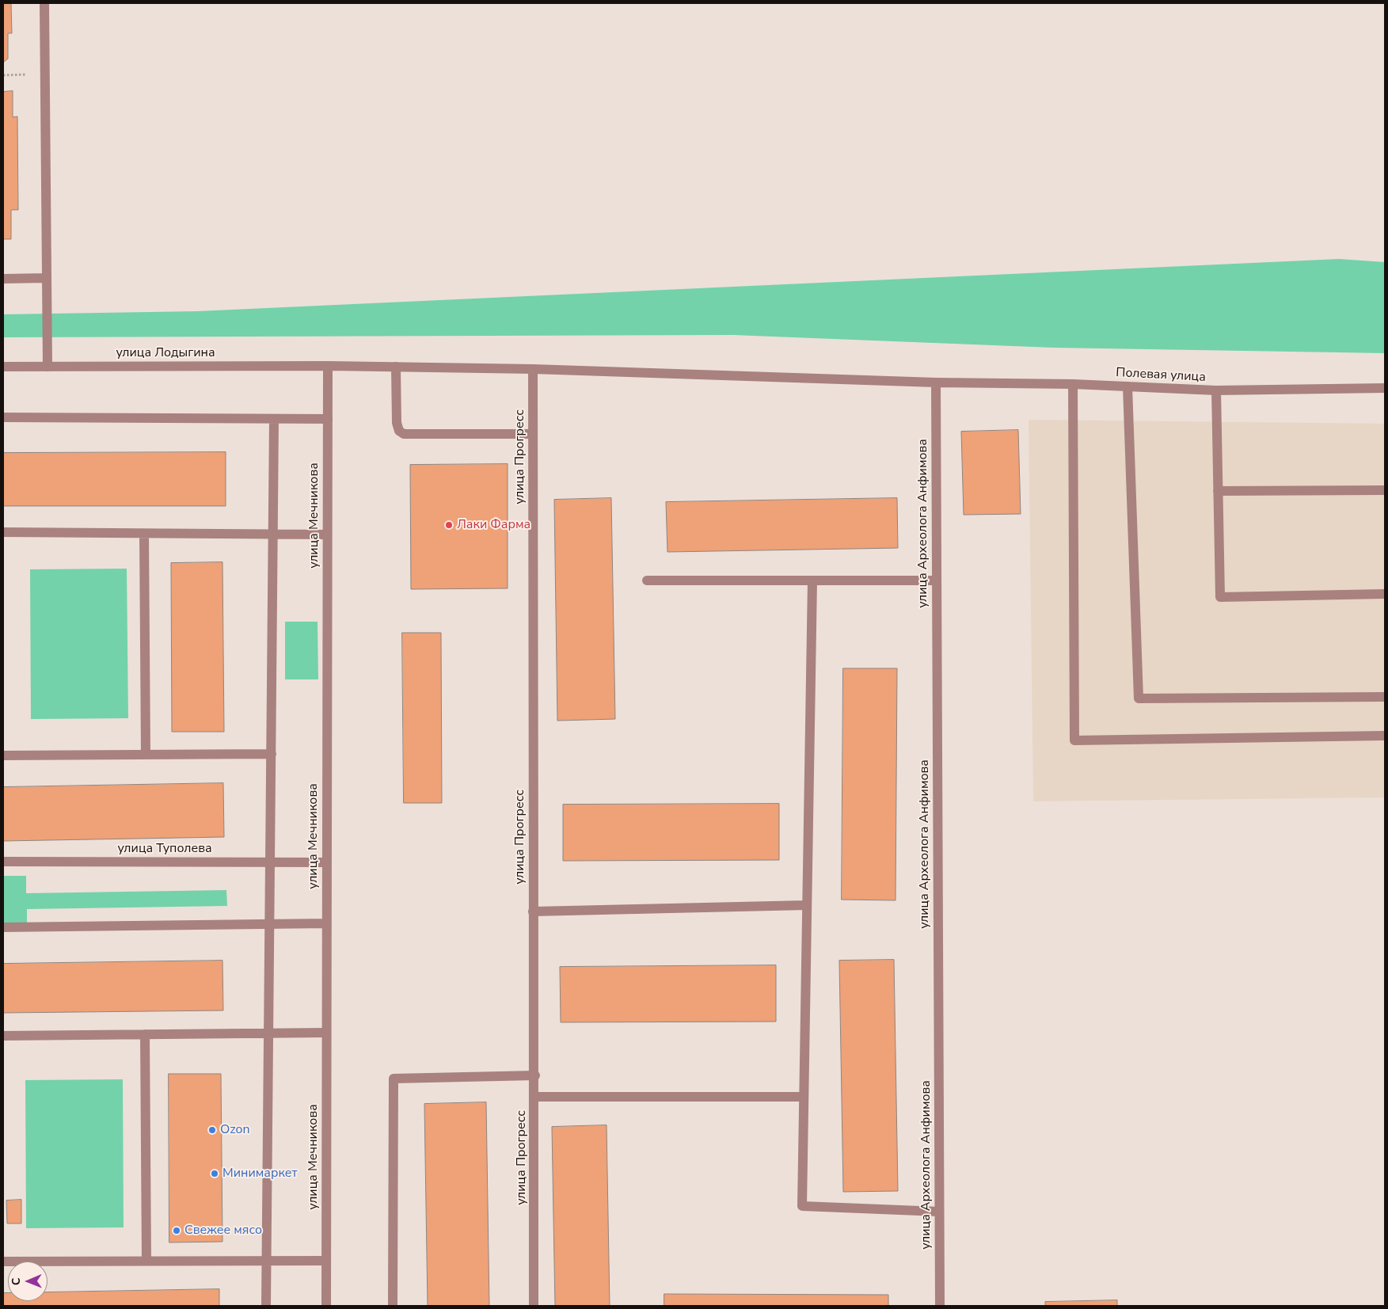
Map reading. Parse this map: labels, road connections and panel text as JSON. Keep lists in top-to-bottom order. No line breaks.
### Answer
{"streets":{"street":["улица Лодыгина","Полевая улица","улица Прогресс","улица Мечникова","улица Археолога Анфимова","улица Туполева"]},"crossings":[["улица Лодыгина","Полевая улица"],["улица Лодыгина","улица Прогресс"],["улица Лодыгина","улица Мечникова"],["Полевая улица","улица Прогресс"],["Полевая улица","улица Археолога Анфимова"],["улица Мечникова","улица Туполева"]],"places":["Лаки Фарма","Ozon","Минимаркет","Свежее мясо"],"north":"left"}
